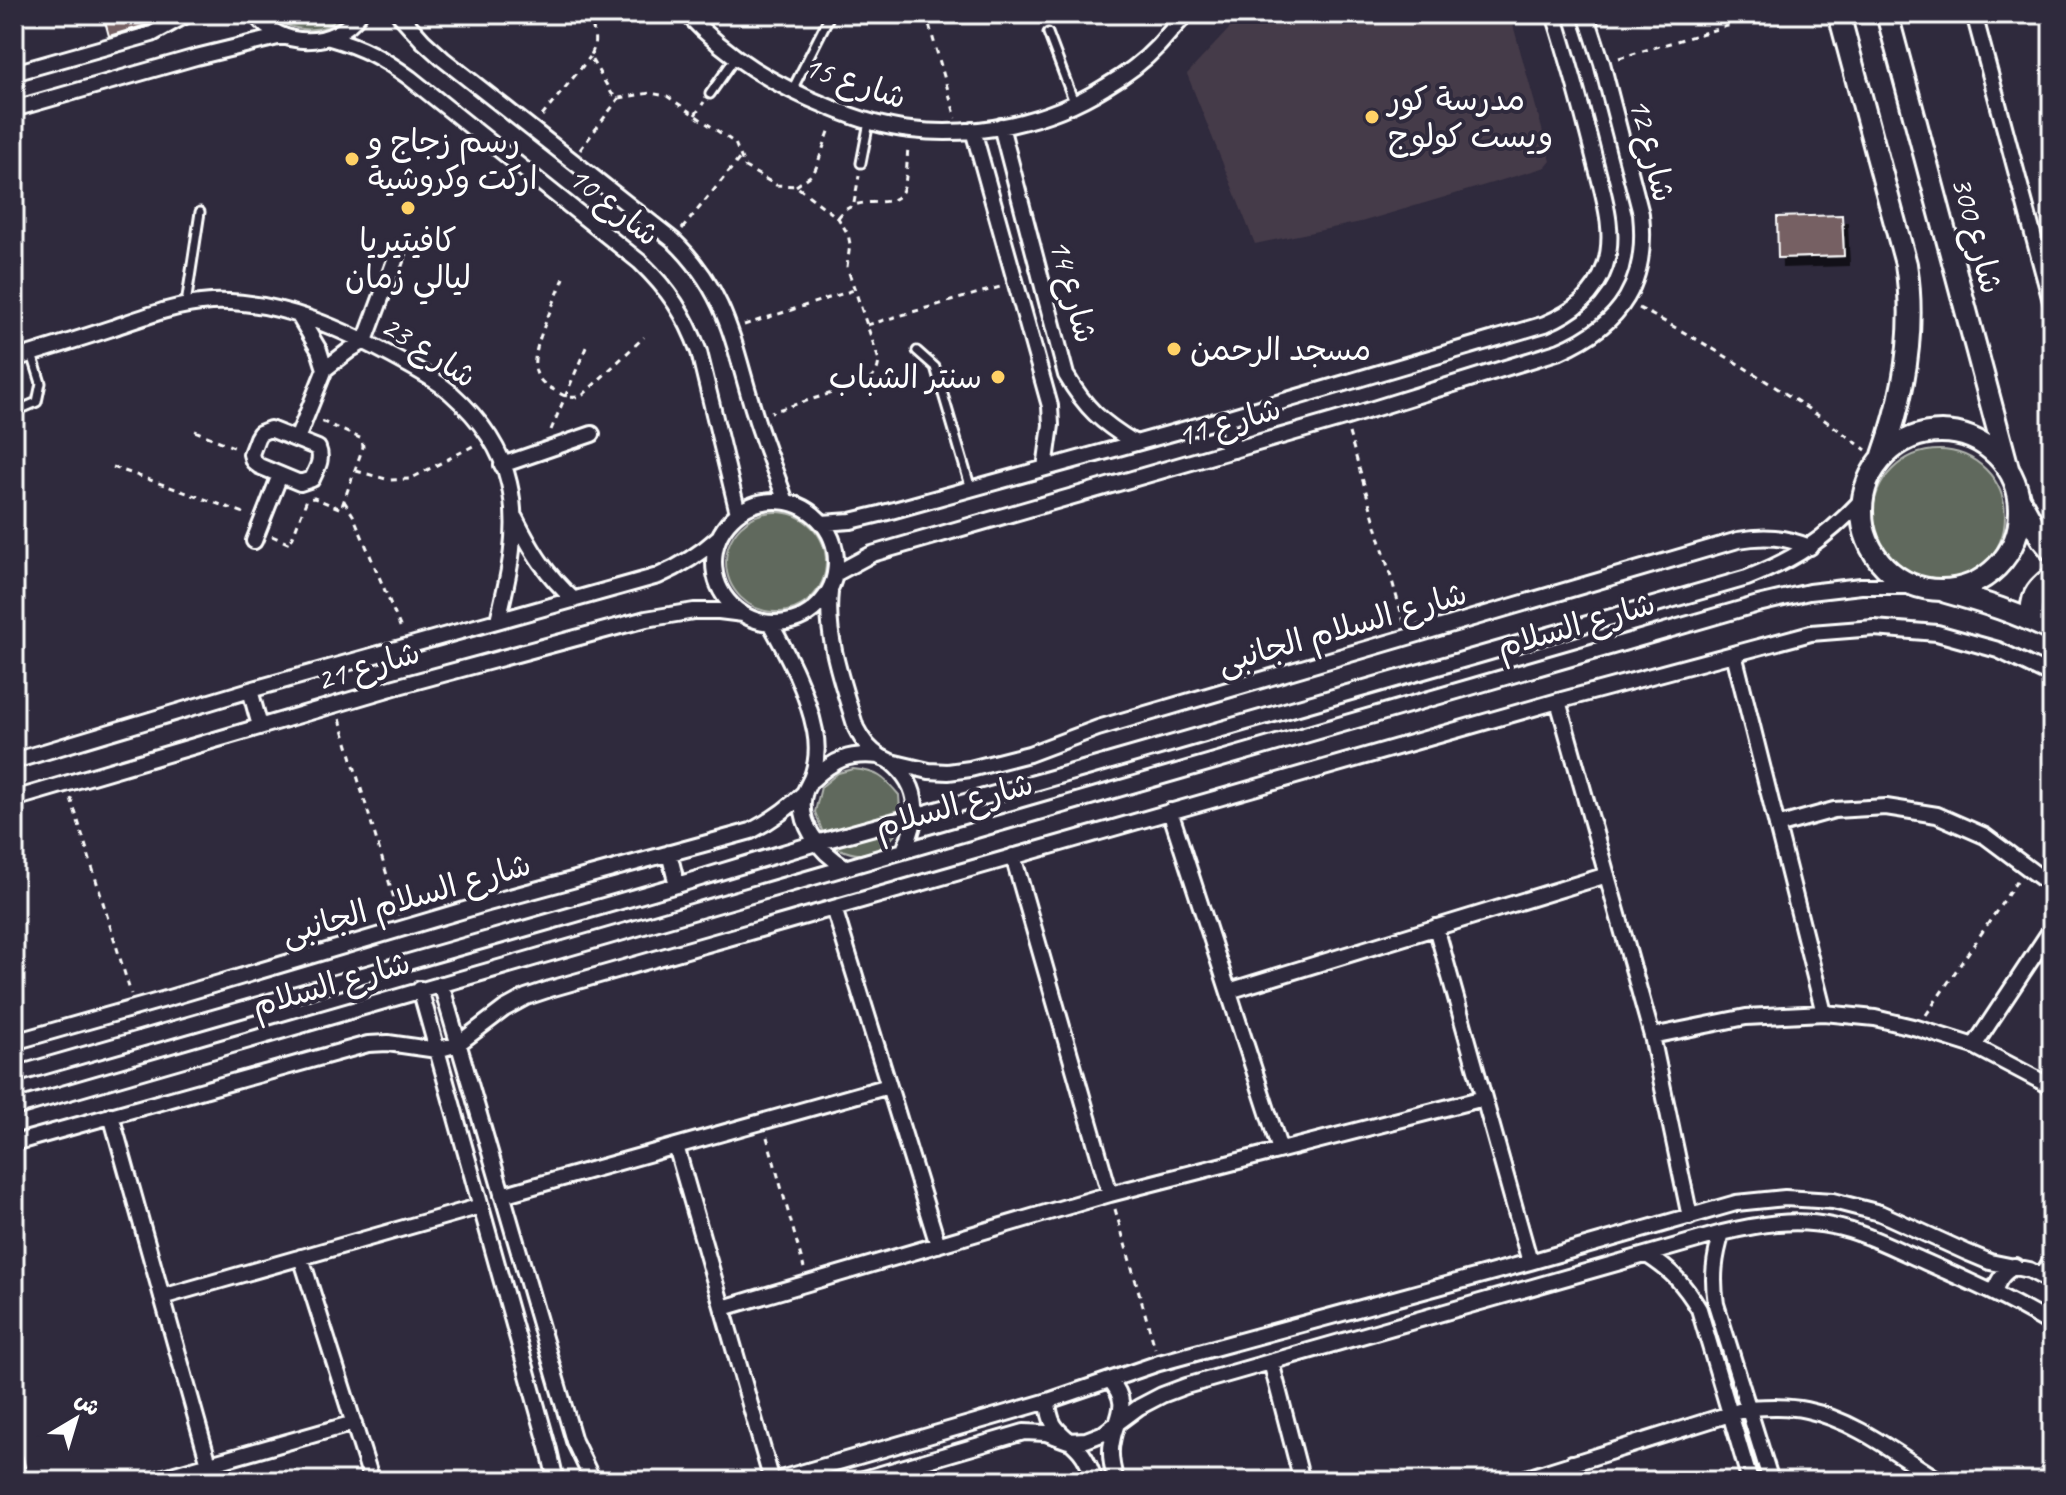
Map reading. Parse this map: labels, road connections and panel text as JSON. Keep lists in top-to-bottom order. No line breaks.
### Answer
{"streets":{"street":["شارع 15","شارع 12","شارع 10","شارع 300","شارع 14","شارع 23","شارع 11","شارع السلام","شارع السلام الجانبى","شارع 21"]},"crossings":[["شارع 15","شارع 14"],["شارع 12","شارع 11"],["شارع 10","شارع 11"],["شارع 10","شارع 21"],["شارع 300","شارع السلام"],["شارع 14","شارع 11"],["شارع 23","شارع 21"],["شارع 11","شارع 21"],["شارع السلام","شارع السلام الجانبى"]],"places":["مدرسة كور ويست كولوج","رسم زجاج و اركت وكروشية","كافيتيريا ليالي زمان","مسجد الرحمن","سنتر الشباب"],"north":"top right"}
